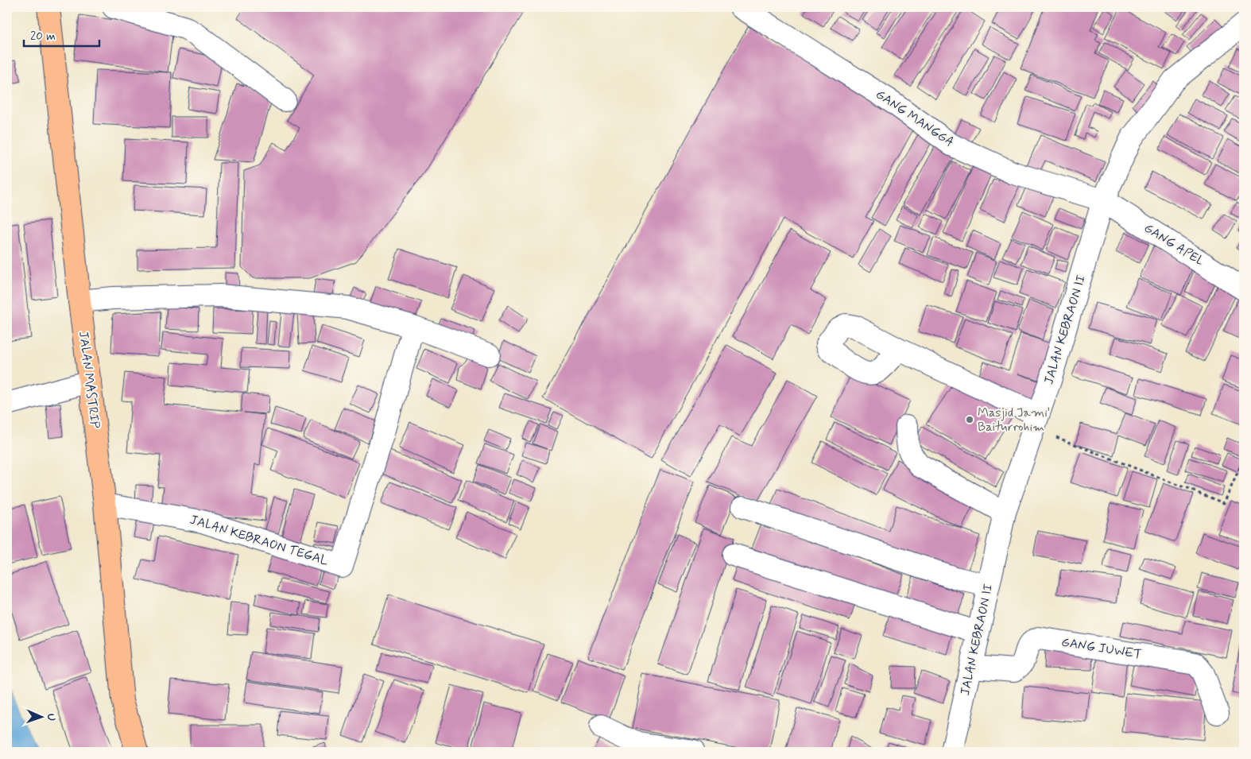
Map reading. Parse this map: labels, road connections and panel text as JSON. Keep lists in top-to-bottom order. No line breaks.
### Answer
{"streets":{"main road":["JALAN MASTRIP"],"street":["GANG MANGGA","GANG APEL","JALAN KEBRAON II","JALAN KEBRAON TEGAL","GANG JUWET"]},"crossings":[["GANG MANGGA","GANG APEL"],["GANG MANGGA","JALAN KEBRAON II"],["GANG APEL","JALAN KEBRAON II"],["JALAN KEBRAON II","GANG JUWET"],["JALAN MASTRIP","JALAN KEBRAON TEGAL"]],"places":["Masjid Jami' Baiturrohim"],"scale_bar":"20 m","north":"right"}
